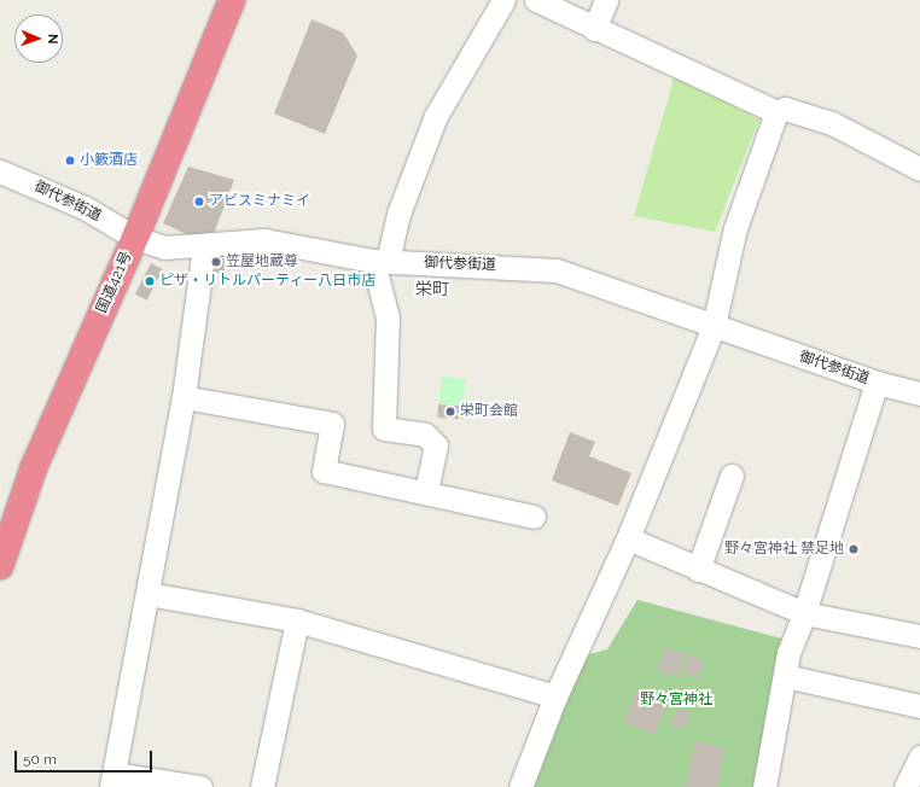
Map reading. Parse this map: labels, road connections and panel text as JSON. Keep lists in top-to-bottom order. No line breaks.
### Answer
{"streets":{"highway":["国道421号"],"street":["御代参街道"]},"crossings":[["御代参街道","国道421号"]],"districts":["栄町"],"parks":["野々宮神社"],"places":["小籔酒店","アビスミナミイ","笠屋地蔵尊","ピザ・リトルパーティー八日市店","栄町会館","野々宮神社 禁足地"],"scale_bar":"50 m","north":"right"}
